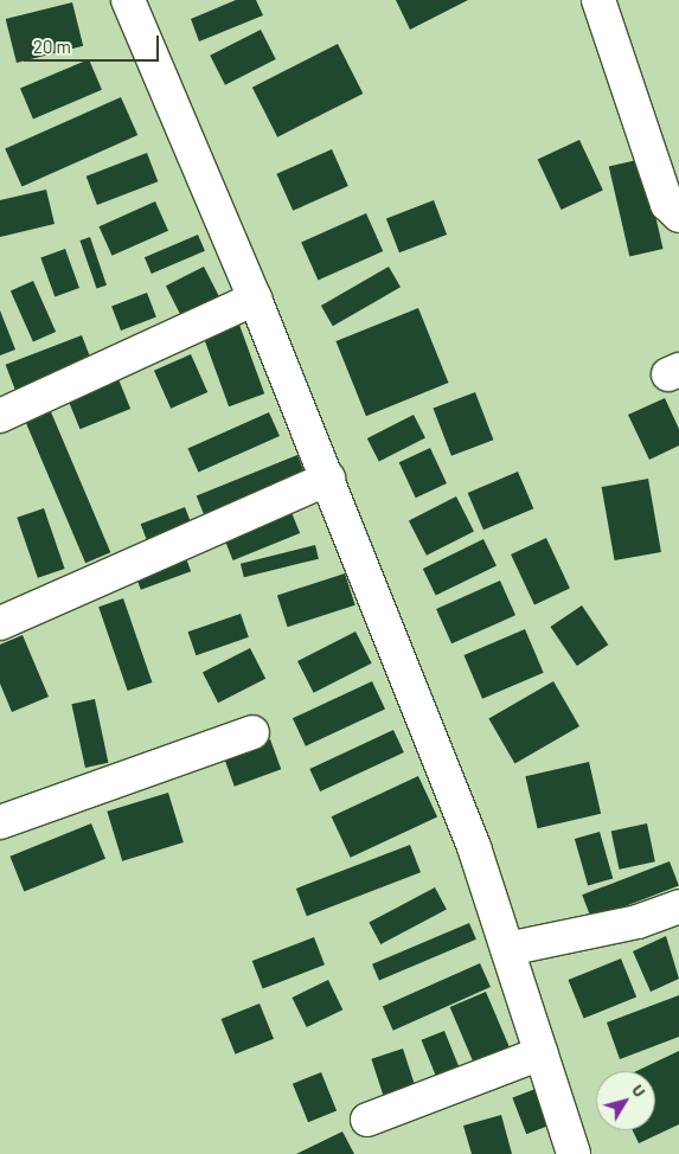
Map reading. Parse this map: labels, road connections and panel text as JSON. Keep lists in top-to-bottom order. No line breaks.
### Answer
{"scale_bar":"20 m","north":"top right"}
